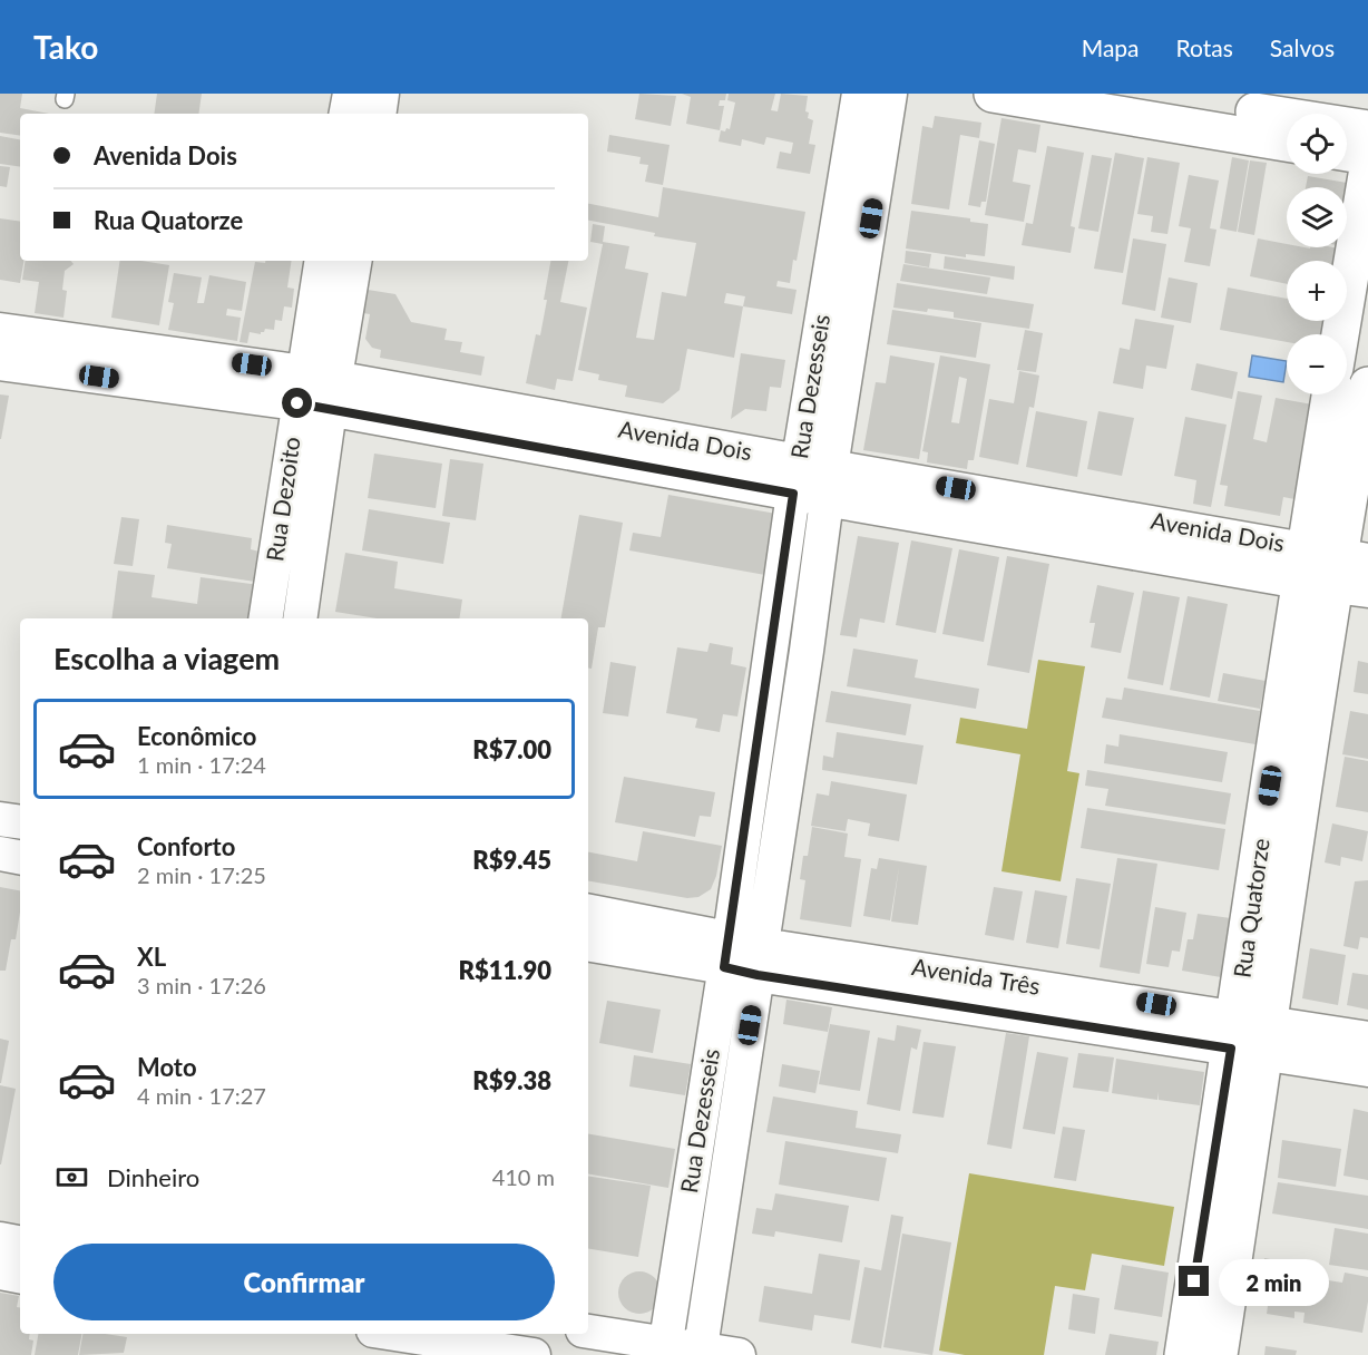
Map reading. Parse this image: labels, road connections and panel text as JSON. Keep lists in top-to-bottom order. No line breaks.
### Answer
{"streets":{"street":["Rua Dezesseis","Avenida Dois","Rua Dezoito","Rua Quatorze","Avenida Três"]},"crossings":[["Rua Dezesseis","Avenida Dois"],["Rua Dezesseis","Avenida Três"],["Avenida Dois","Rua Dezoito"],["Avenida Dois","Rua Quatorze"],["Rua Quatorze","Avenida Três"]],"page":{"header":"Tako","nav":["Mapa","Rotas","Salvos"],"map_buttons":["+","−"],"banner":["Avenida Dois","Rua Quatorze"],"heading":"Escolha a viagem","list":[{"name":"Econômico","note":"1 min · 17:24","value":"R$7.00"},{"name":"Conforto","note":"2 min · 17:25","value":"R$9.45"},{"name":"XL","note":"3 min · 17:26","value":"R$11.90"},{"name":"Moto","note":"4 min · 17:27","value":"R$9.38"}],"pay":["Dinheiro","410 m"],"buttons":"Confirmar","bubble":"2 min"}}
